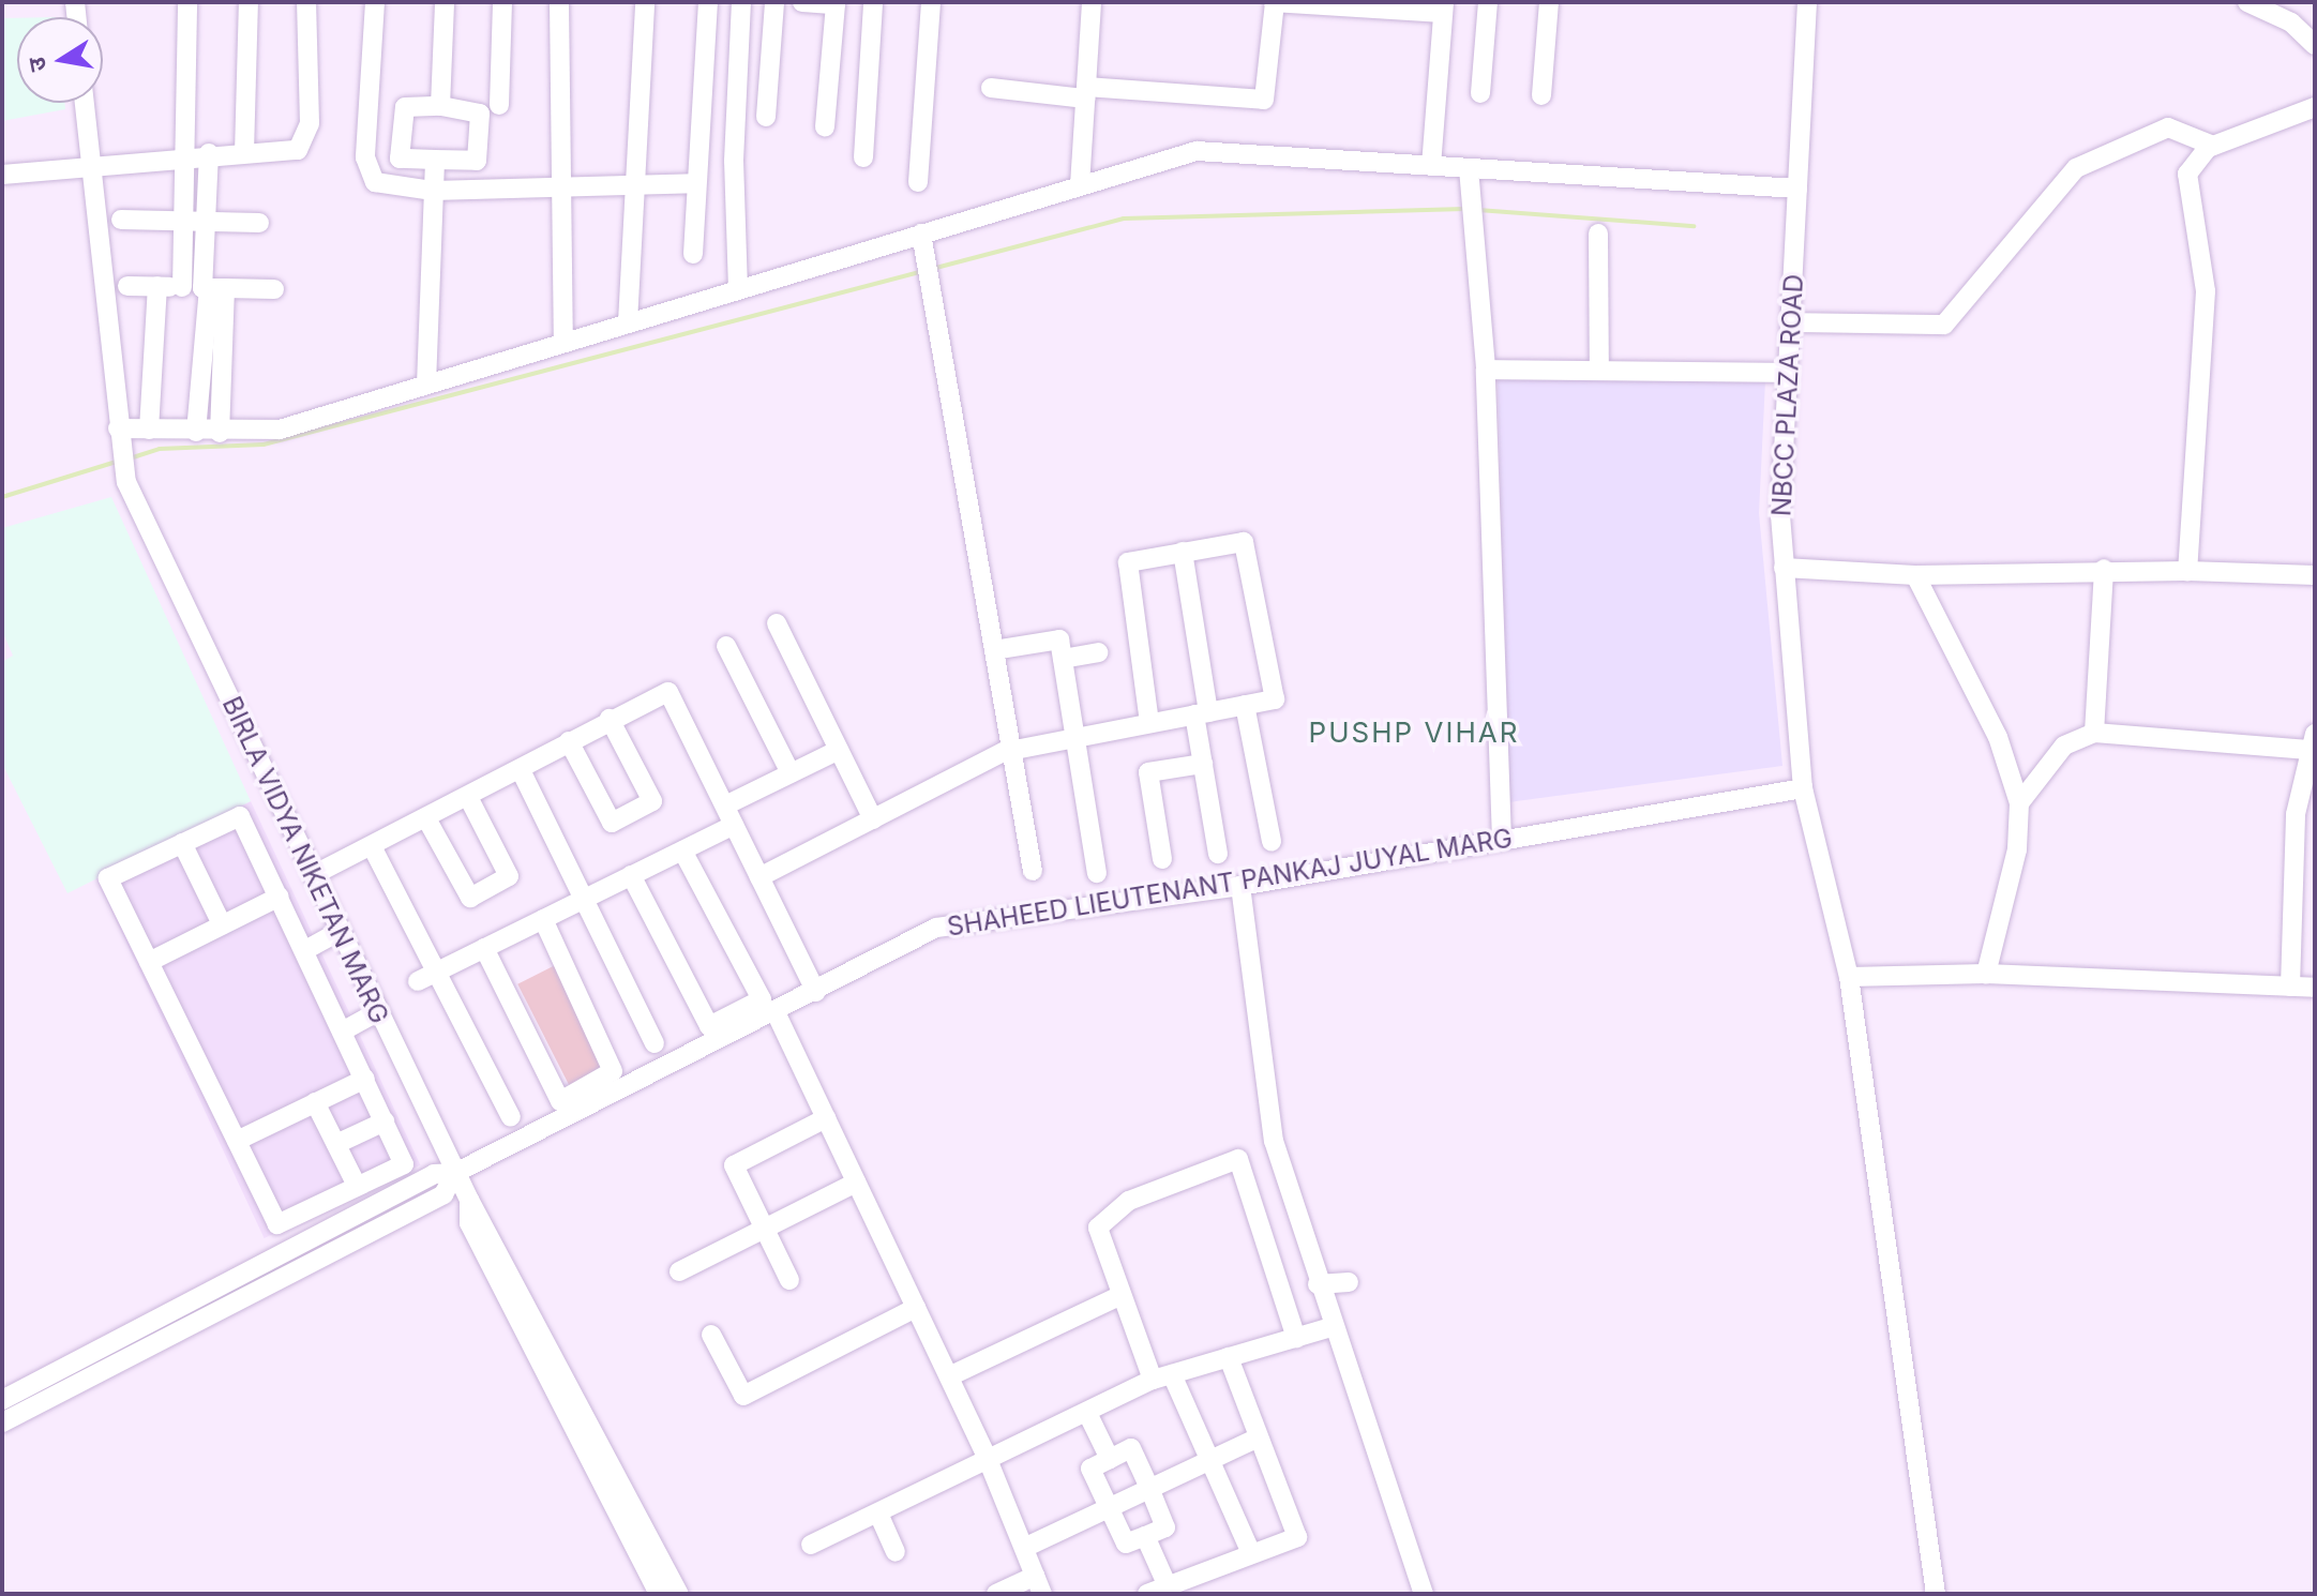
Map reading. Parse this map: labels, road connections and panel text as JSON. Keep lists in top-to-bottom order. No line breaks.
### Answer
{"streets":{"street":["NBCC PLAZA ROAD","BIRLA VIDYA NIKETAN MARG","SHAHEED LIEUTENANT PANKAJ JUYAL MARG"]},"crossings":[["NBCC PLAZA ROAD","SHAHEED LIEUTENANT PANKAJ JUYAL MARG"],["BIRLA VIDYA NIKETAN MARG","SHAHEED LIEUTENANT PANKAJ JUYAL MARG"]],"districts":["PUSHP VIHAR"],"north":"left"}
